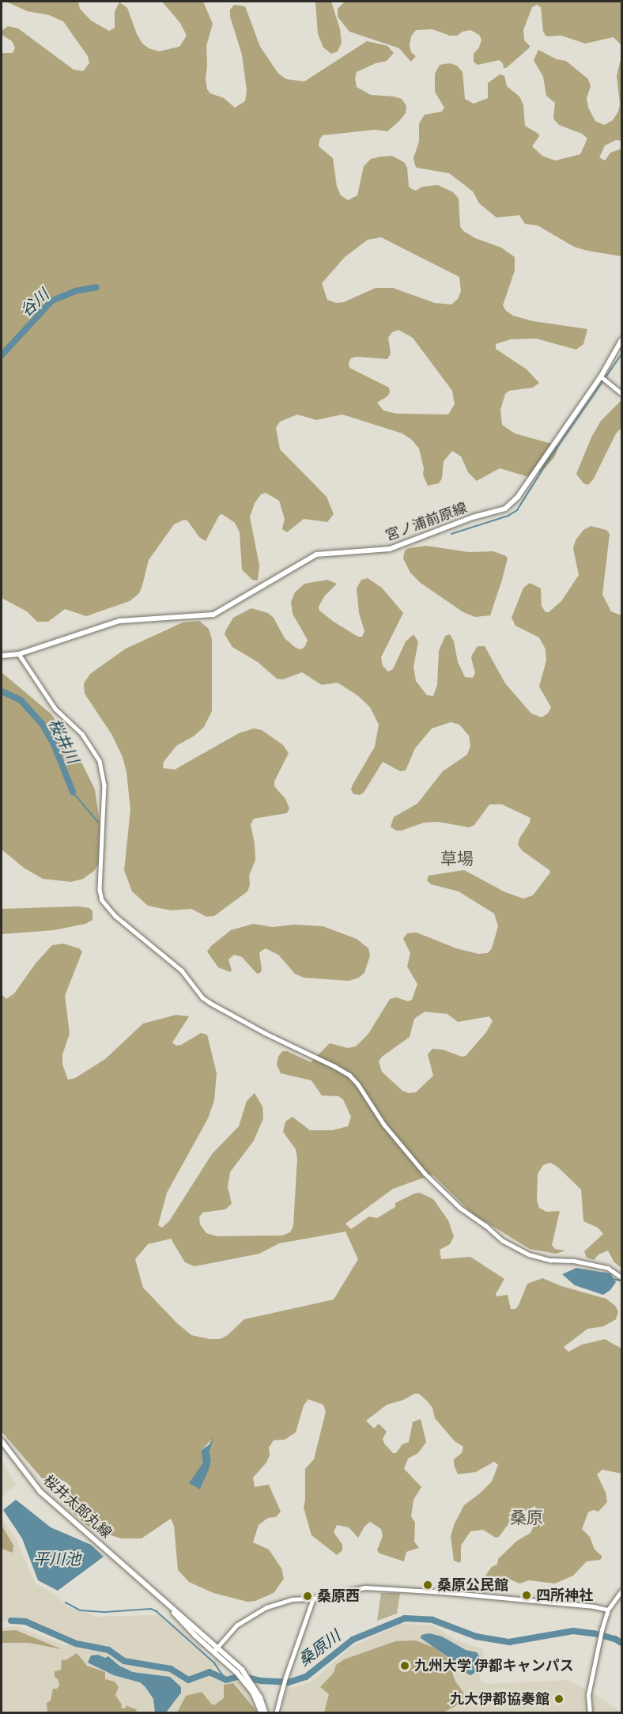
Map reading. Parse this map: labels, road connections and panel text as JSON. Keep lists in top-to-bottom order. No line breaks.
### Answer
{"streets":{"main road":["宮ノ浦前原線","桜井太郎丸線"]},"districts":["草場","桑原"],"water":["谷川","桜井川","平川池","桑原川"],"places":["桑原公民館","四所神社","桑原西","九州大学 伊都キャンパス","九大伊都協奏館"]}
